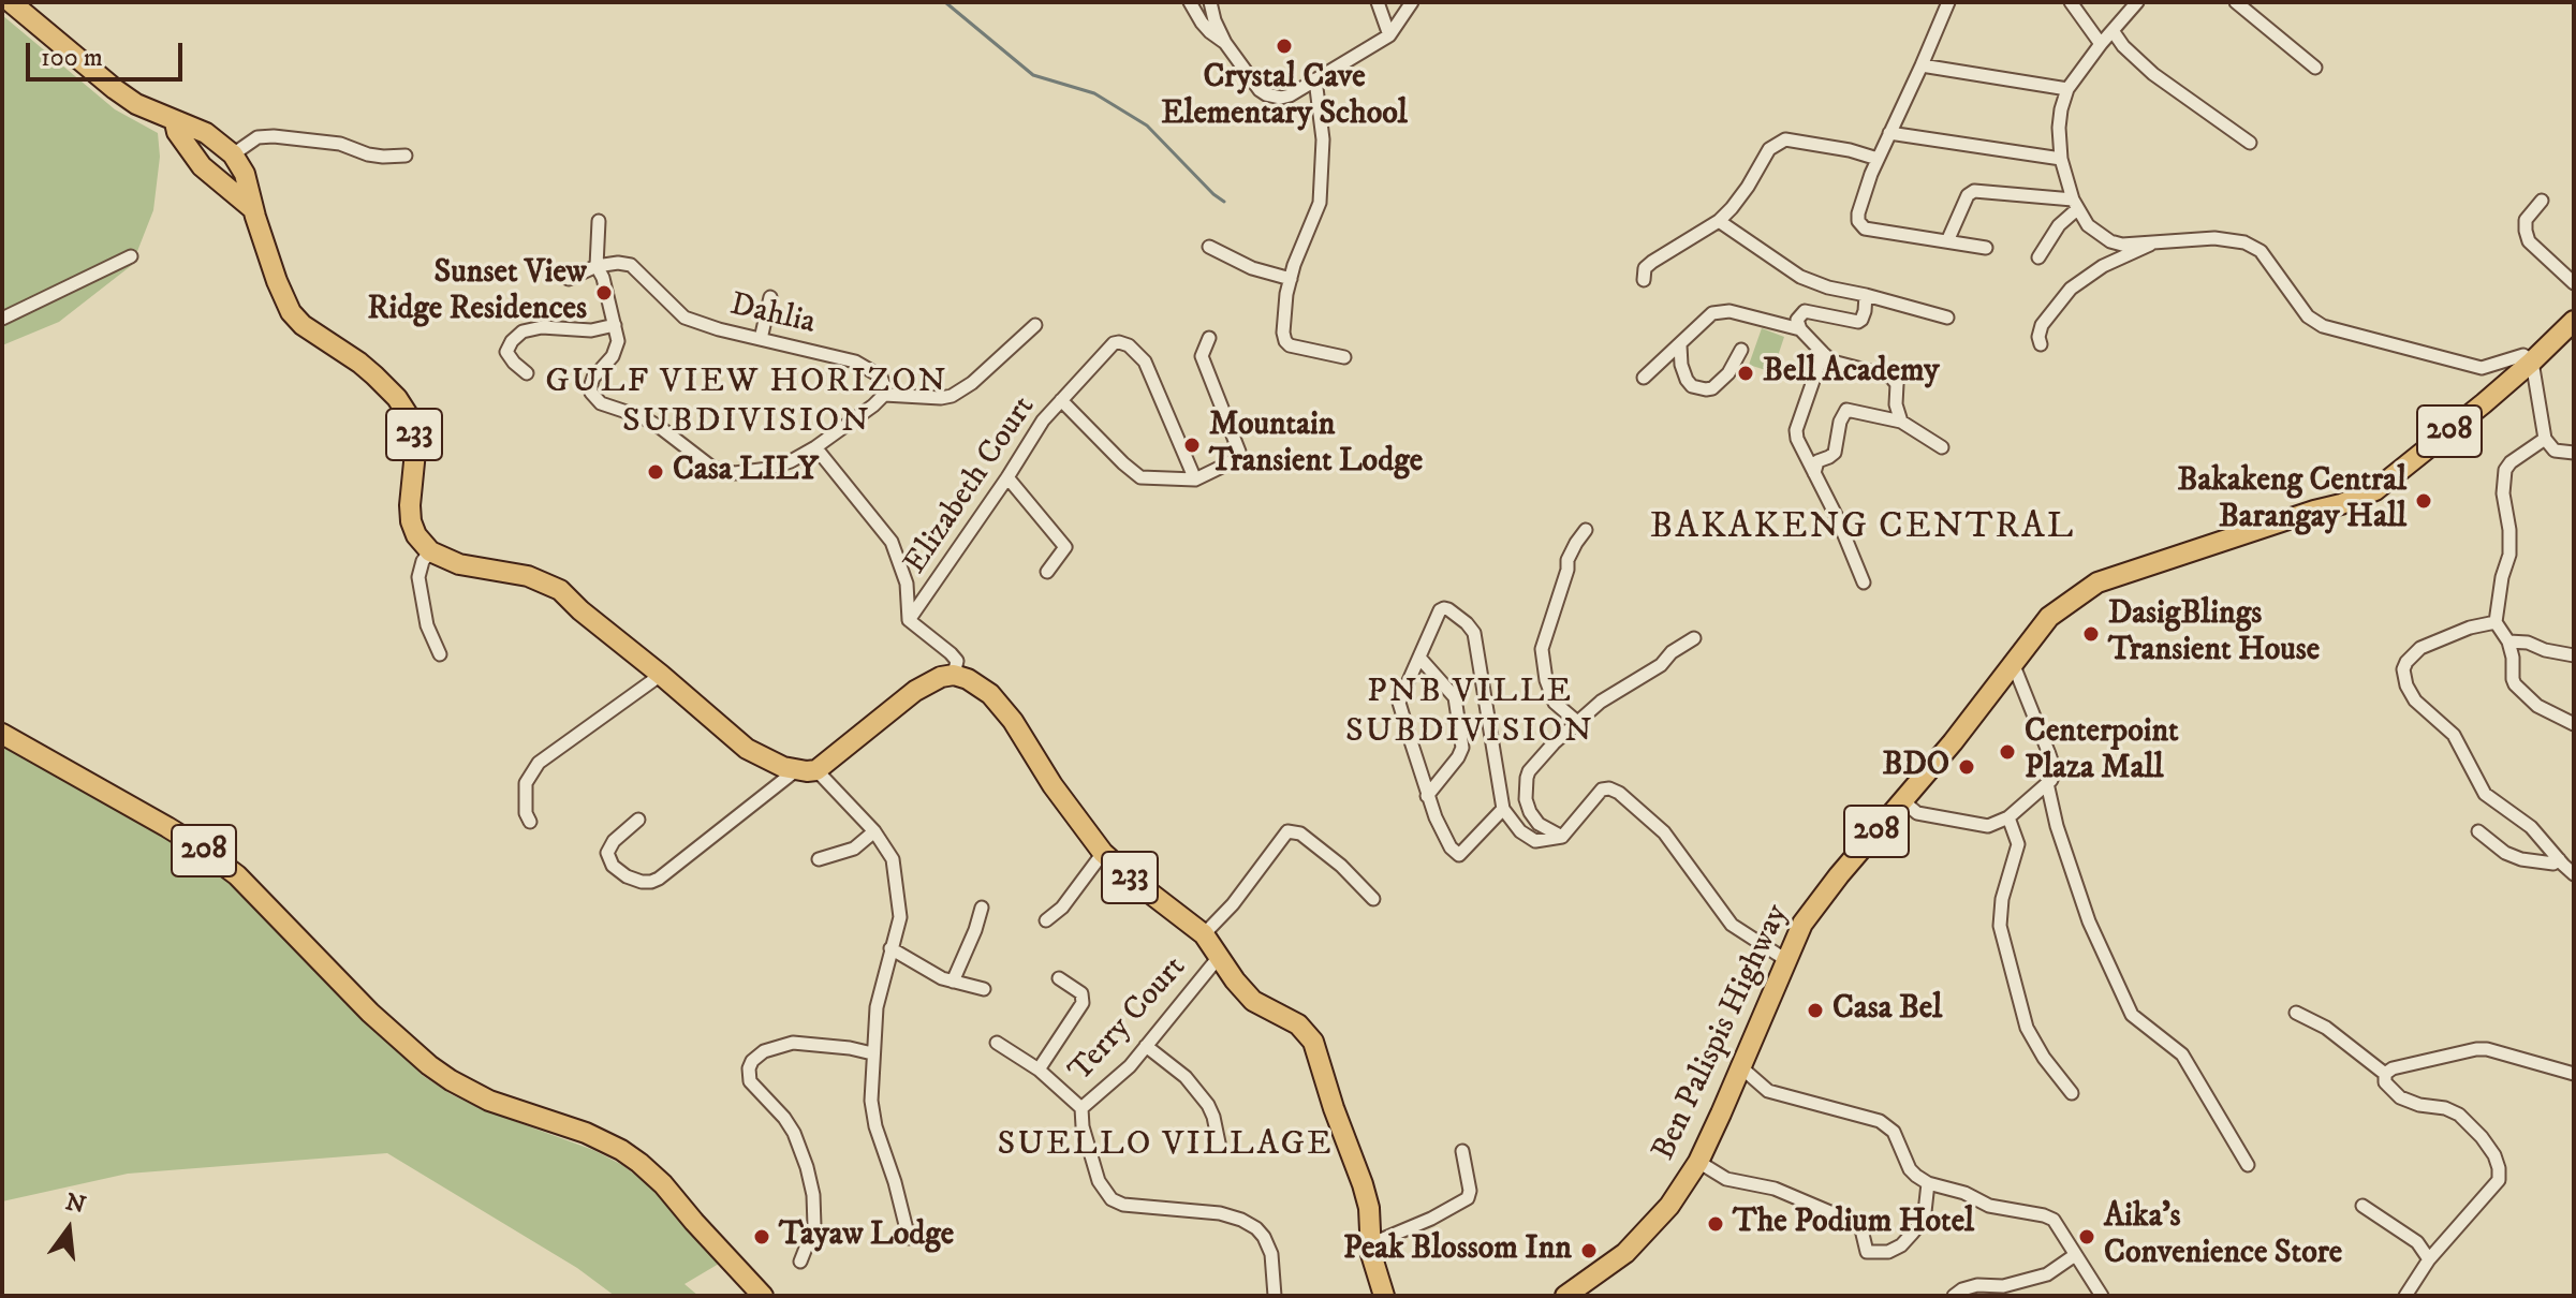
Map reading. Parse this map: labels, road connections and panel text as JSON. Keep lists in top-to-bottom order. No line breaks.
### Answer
{"streets":{"main road":["208","233","Ben Palispis Highway"],"street":["Dahlia","Elizabeth Court","Terry Court"]},"crossings":[["233","Terry Court"]],"districts":["GULF VIEW HORIZON SUBDIVISION","BAKAKENG CENTRAL","PNB VILLE SUBDIVISION","SUELLO VILLAGE"],"places":["Crystal Cave Elementary School","Sunset View Ridge Residences","Bell Academy","Mountain Transient Lodge","Casa LILY","Bakakeng Central Barangay Hall","DasigBlings Transient House","Centerpoint Plaza Mall","BDO","Casa Bel","The Podium Hotel","Tayaw Lodge","Aika's Convenience Store","Peak Blossom Inn"],"scale_bar":"100 m","north":"top"}
